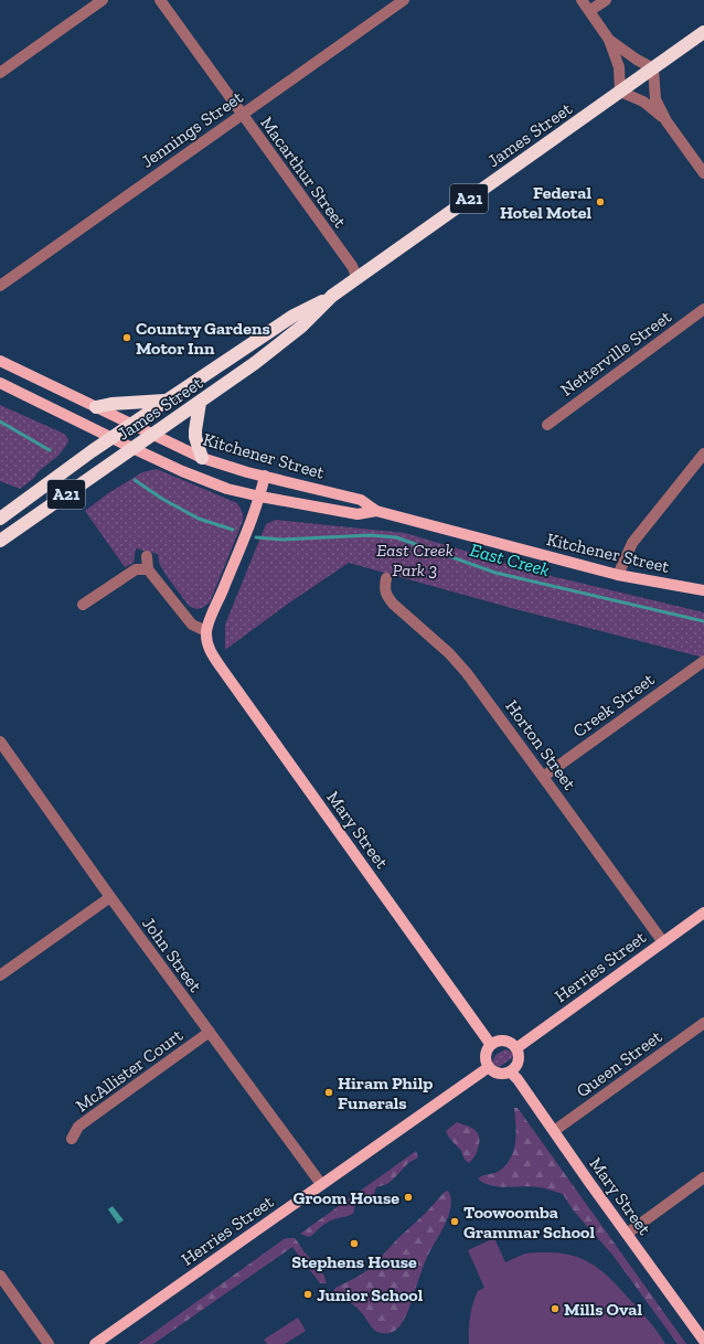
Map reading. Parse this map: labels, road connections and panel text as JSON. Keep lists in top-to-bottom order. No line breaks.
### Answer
{"streets":{"highway":["James Street","A21"],"main road":["Kitchener Street","Mary Street","Herries Street"],"street":["Jennings Street","Macarthur Street","Netterville Street","Creek Street","Horton Street","John Street","Queen Street","McAllister Court"]},"crossings":[["Jennings Street","Macarthur Street"],["James Street","Macarthur Street"],["James Street","Kitchener Street"],["Creek Street","Horton Street"],["Horton Street","Herries Street"],["Mary Street","Herries Street"],["Mary Street","Queen Street"],["John Street","Herries Street"],["John Street","McAllister Court"]],"water":["East Creek"],"parks":["East Creek Park 3"],"places":["Federal Hotel Motel","Country Gardens Motor Inn","Hiram Philp Funerals","Groom House","Toowoomba Grammar School","Stephens House","Junior School","Mills Oval"]}
